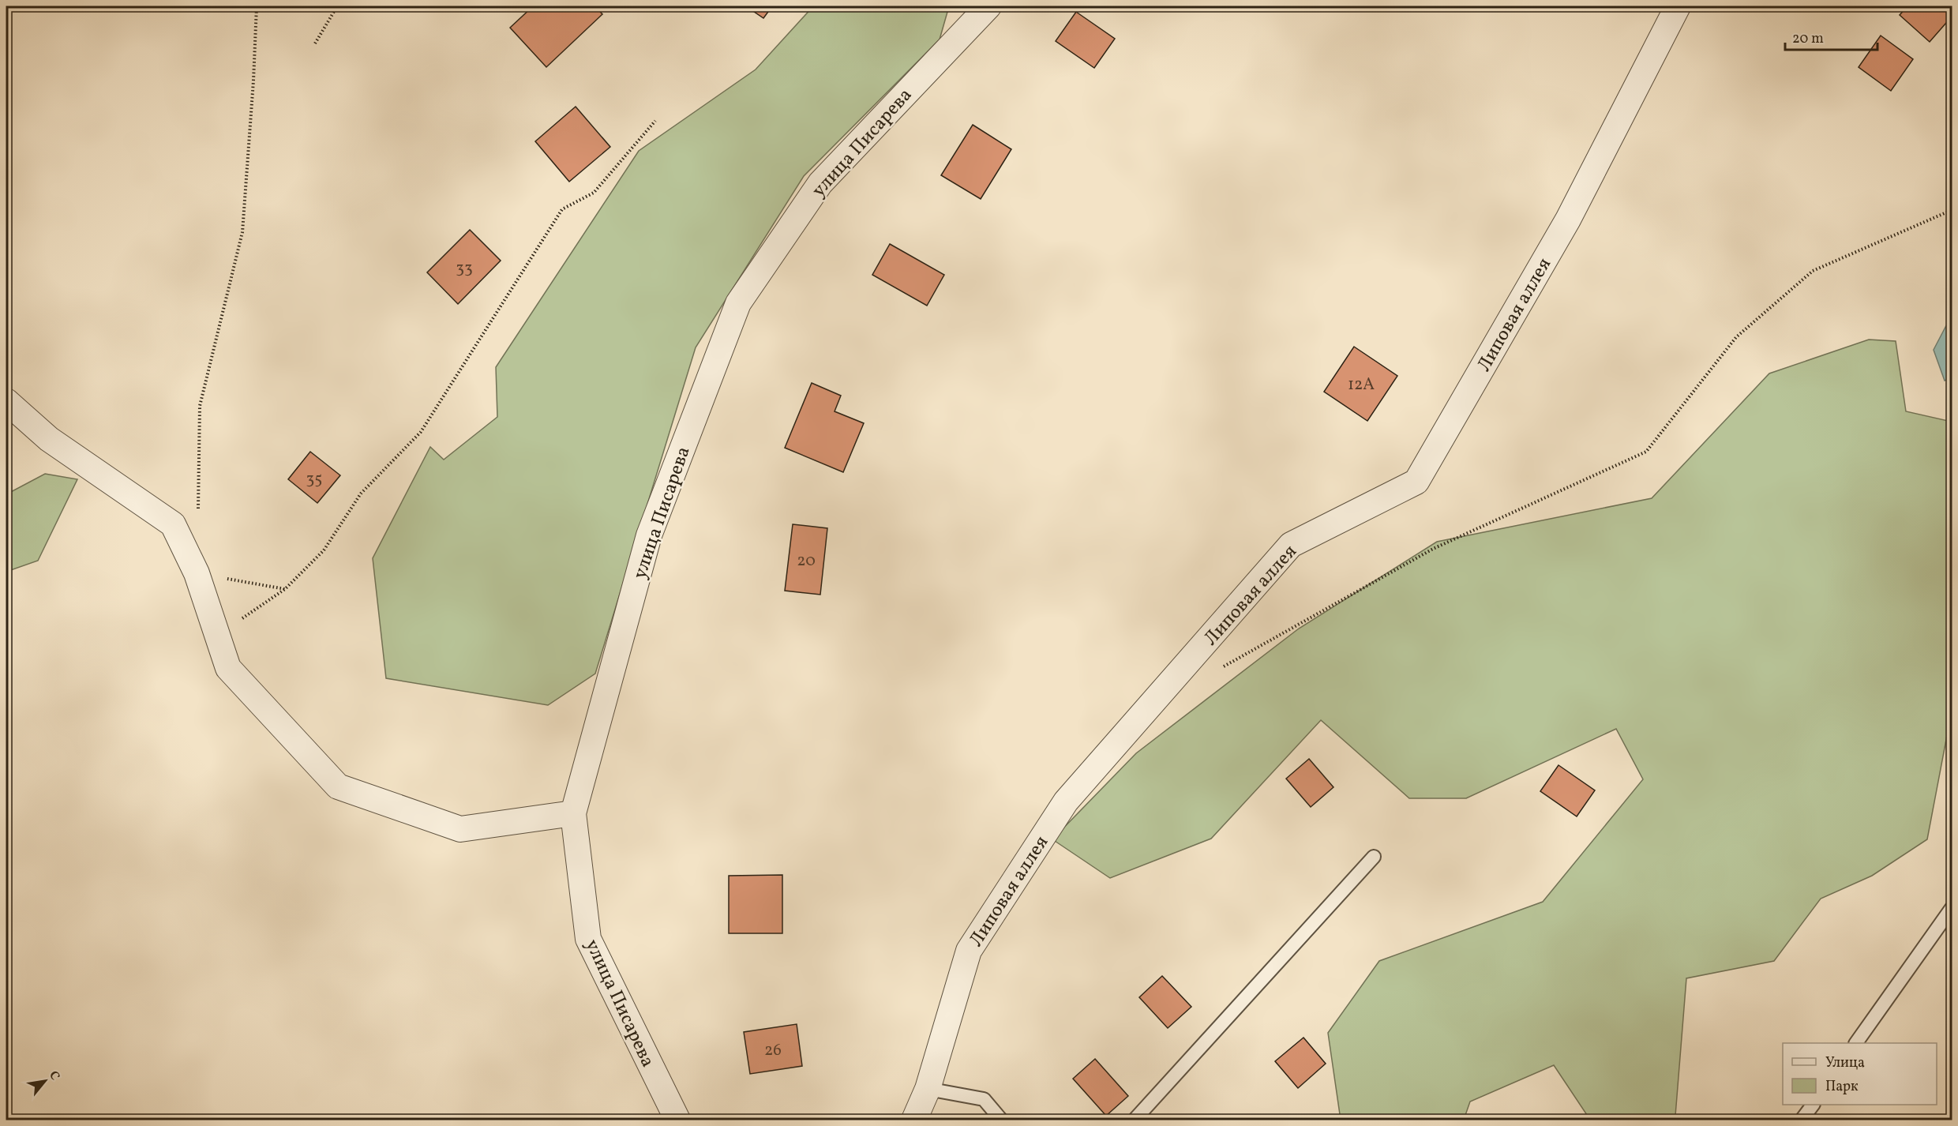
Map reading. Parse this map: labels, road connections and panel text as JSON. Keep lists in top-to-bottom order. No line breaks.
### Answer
{"streets":{"street":["улица Писарева","Липовая аллея"]},"house_numbers":["33","12А","35","20","26"],"legend":["Улица","Парк"],"scale_bar":"20 m","north":"top right"}
